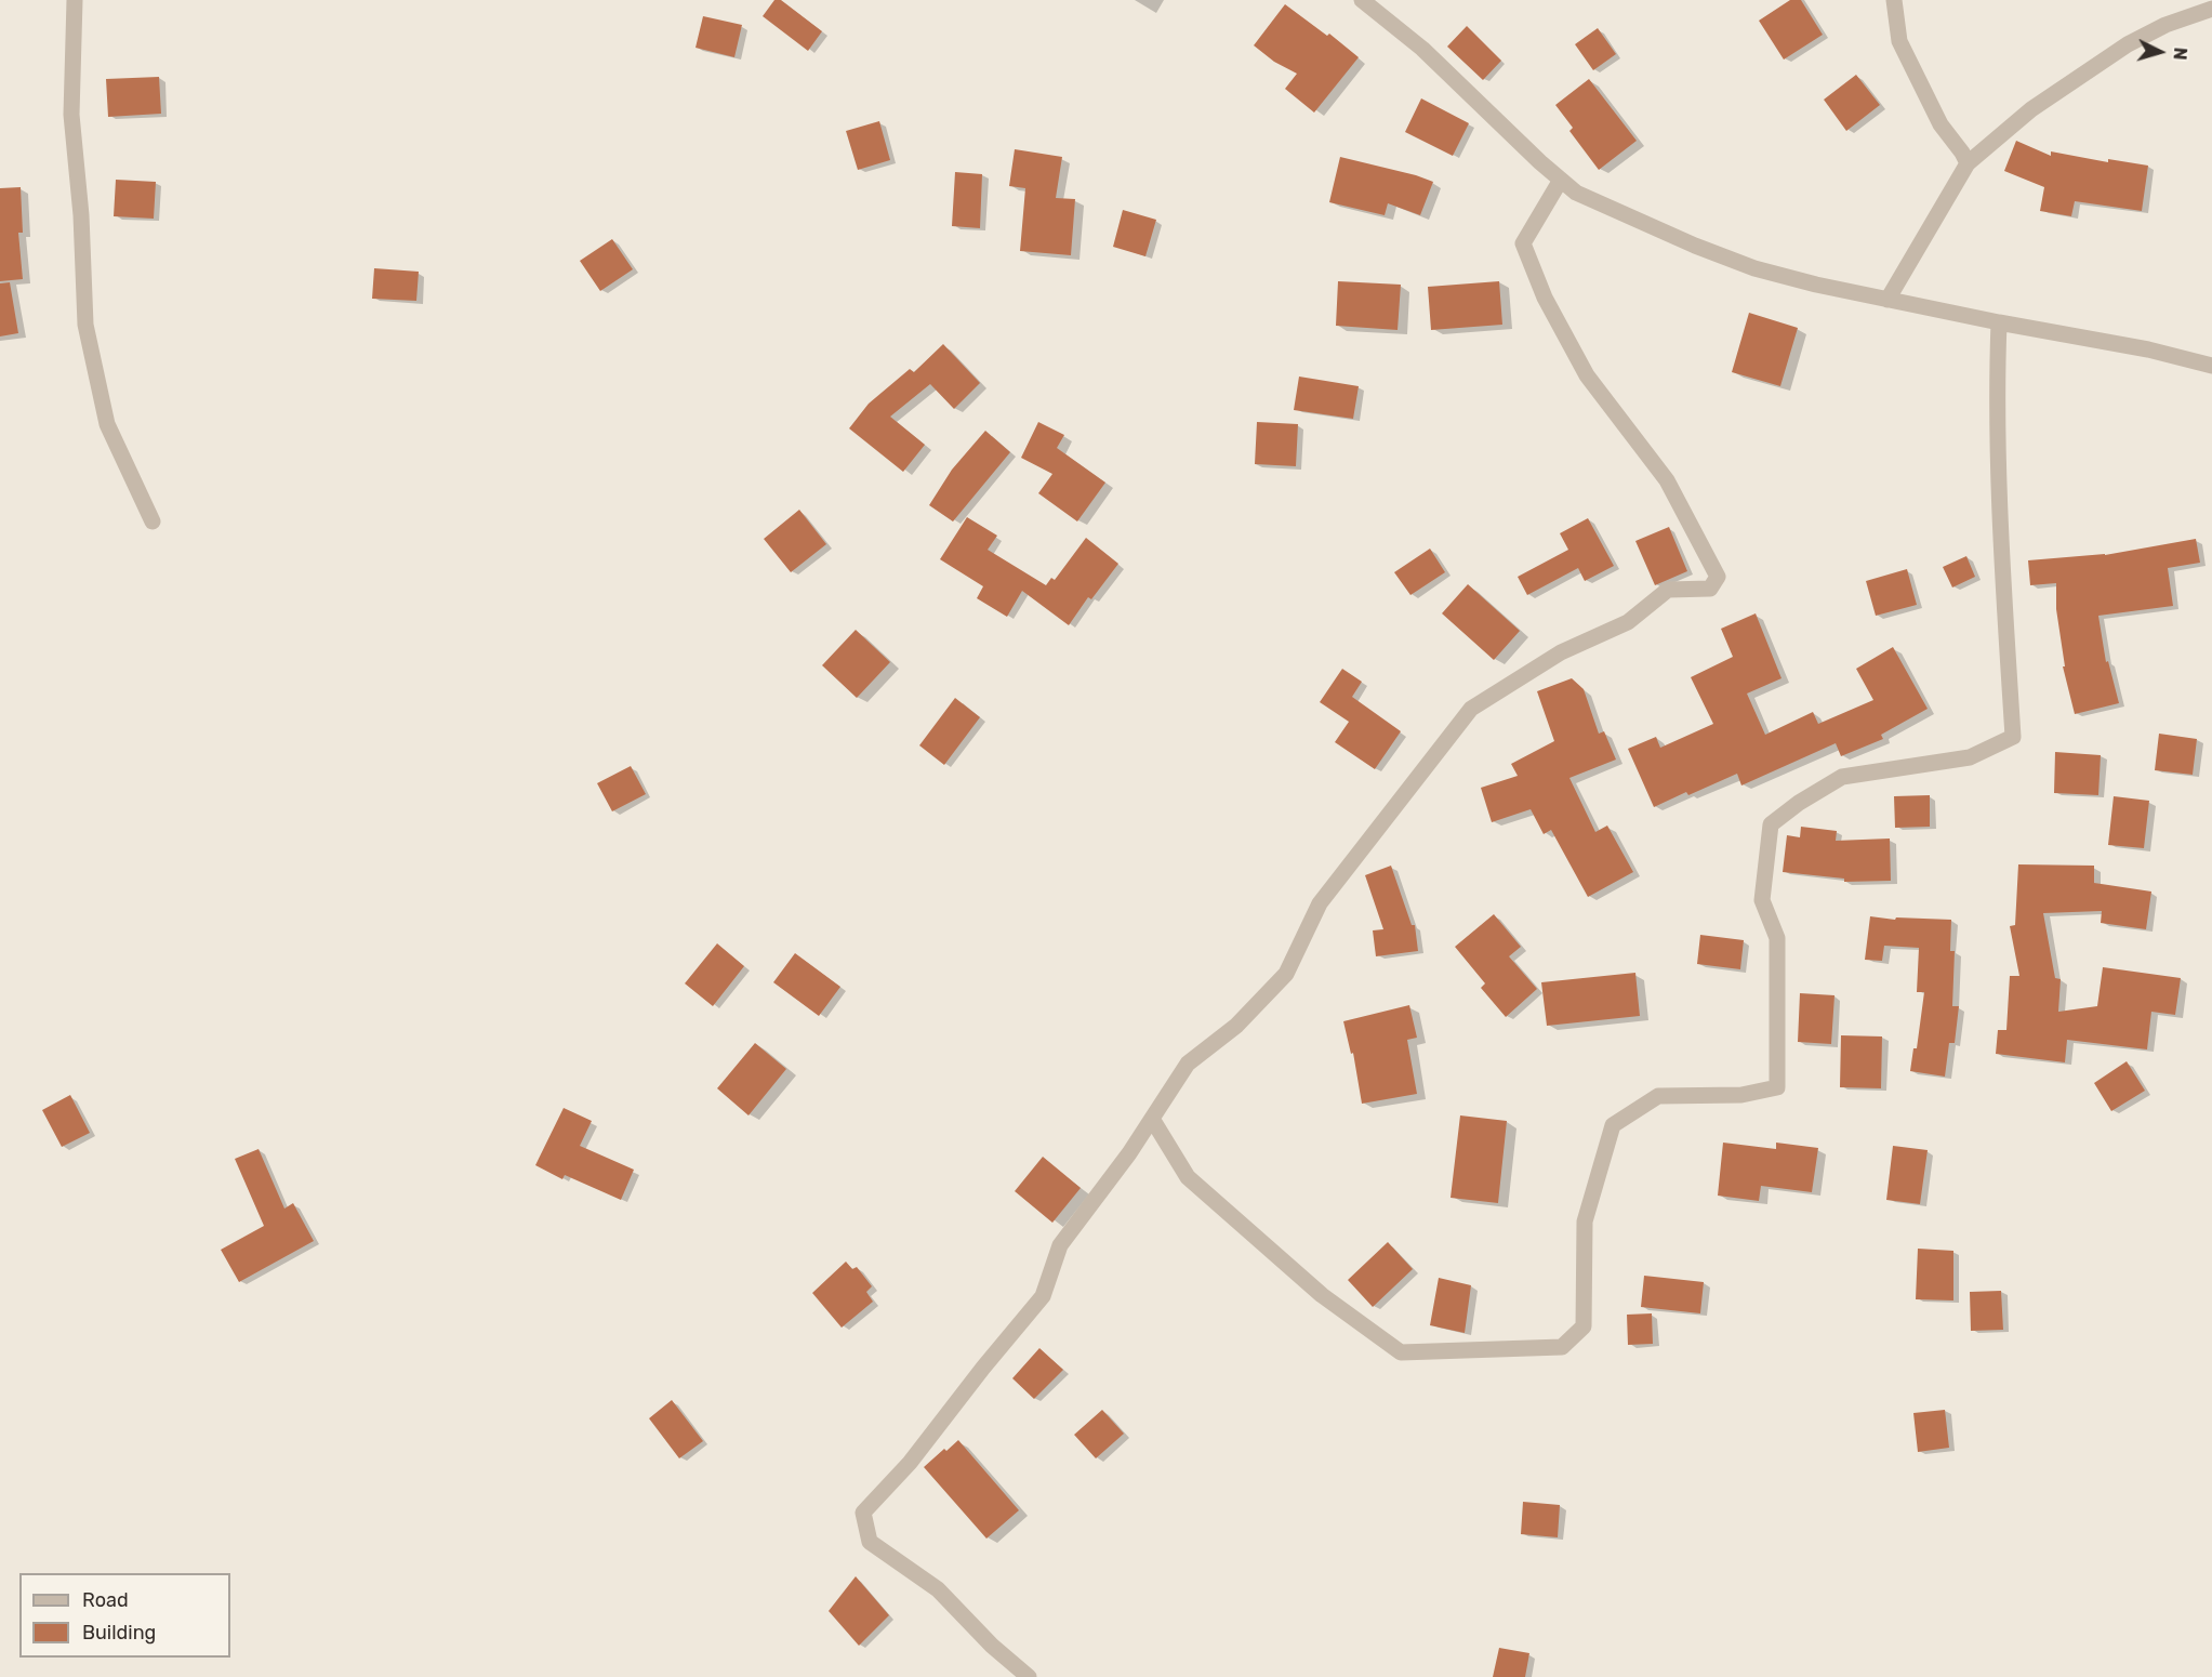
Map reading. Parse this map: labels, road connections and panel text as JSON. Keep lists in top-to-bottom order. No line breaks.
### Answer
{"legend":["Road","Building"],"north":"right"}
